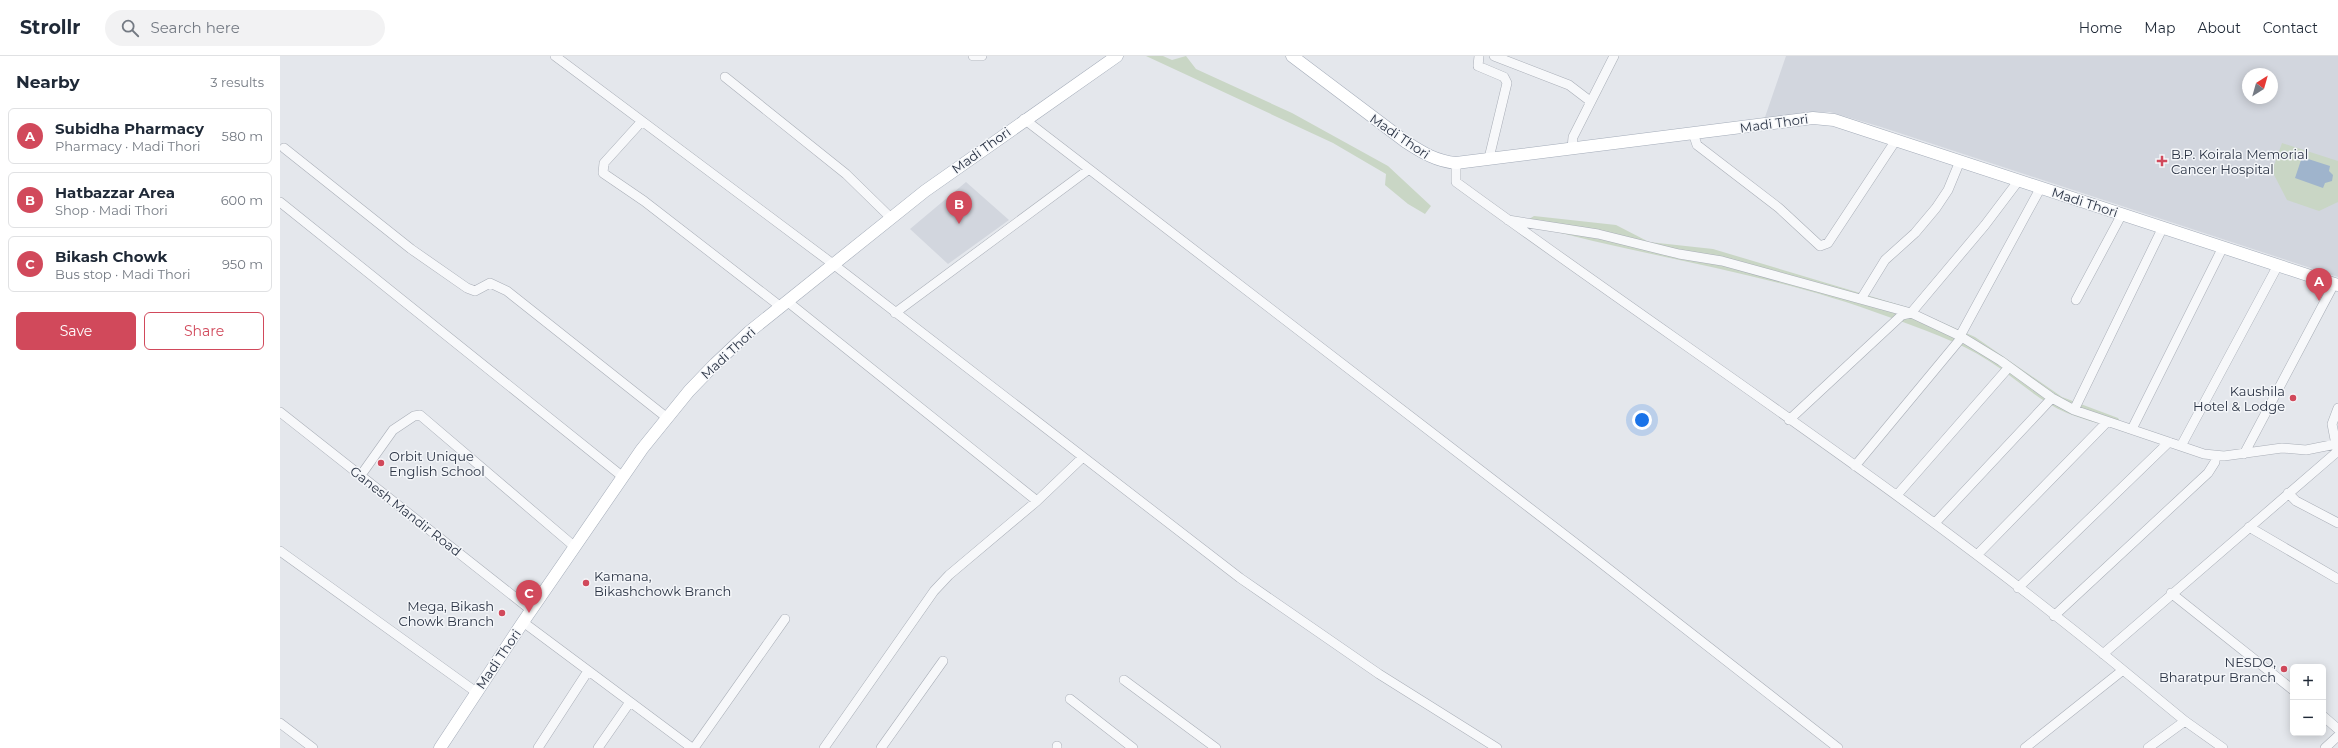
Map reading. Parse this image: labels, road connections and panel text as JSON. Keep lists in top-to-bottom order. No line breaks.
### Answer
{"streets":{"main road":["Madi Thori"],"street":["Ganesh Mandir Road"]},"crossings":[["Madi Thori","Ganesh Mandir Road"]],"places":{"health":["B.P. Koirala Memorial Cancer Hospital"],"other":["Kaushila Hotel & Lodge","Orbit Unique English School","Kamana, Bikashchowk Branch","Mega, Bikash Chowk Branch","NESDO, Bharatpur Branch"]},"north":"top right","page":{"header":"Strollr","search":"Search here","nav":["Home","Map","About","Contact"],"heading":["Nearby","3 results"],"list":[{"mark":"A","name":"Subidha Pharmacy","note":"Pharmacy · Madi Thori","value":"580 m"},{"mark":"B","name":"Hatbazzar Area","note":"Shop · Madi Thori","value":"600 m"},{"mark":"C","name":"Bikash Chowk","note":"Bus stop · Madi Thori","value":"950 m"}],"pins":["B","A","C"],"buttons":["Save","Share"],"map_buttons":["+","−"]}}
